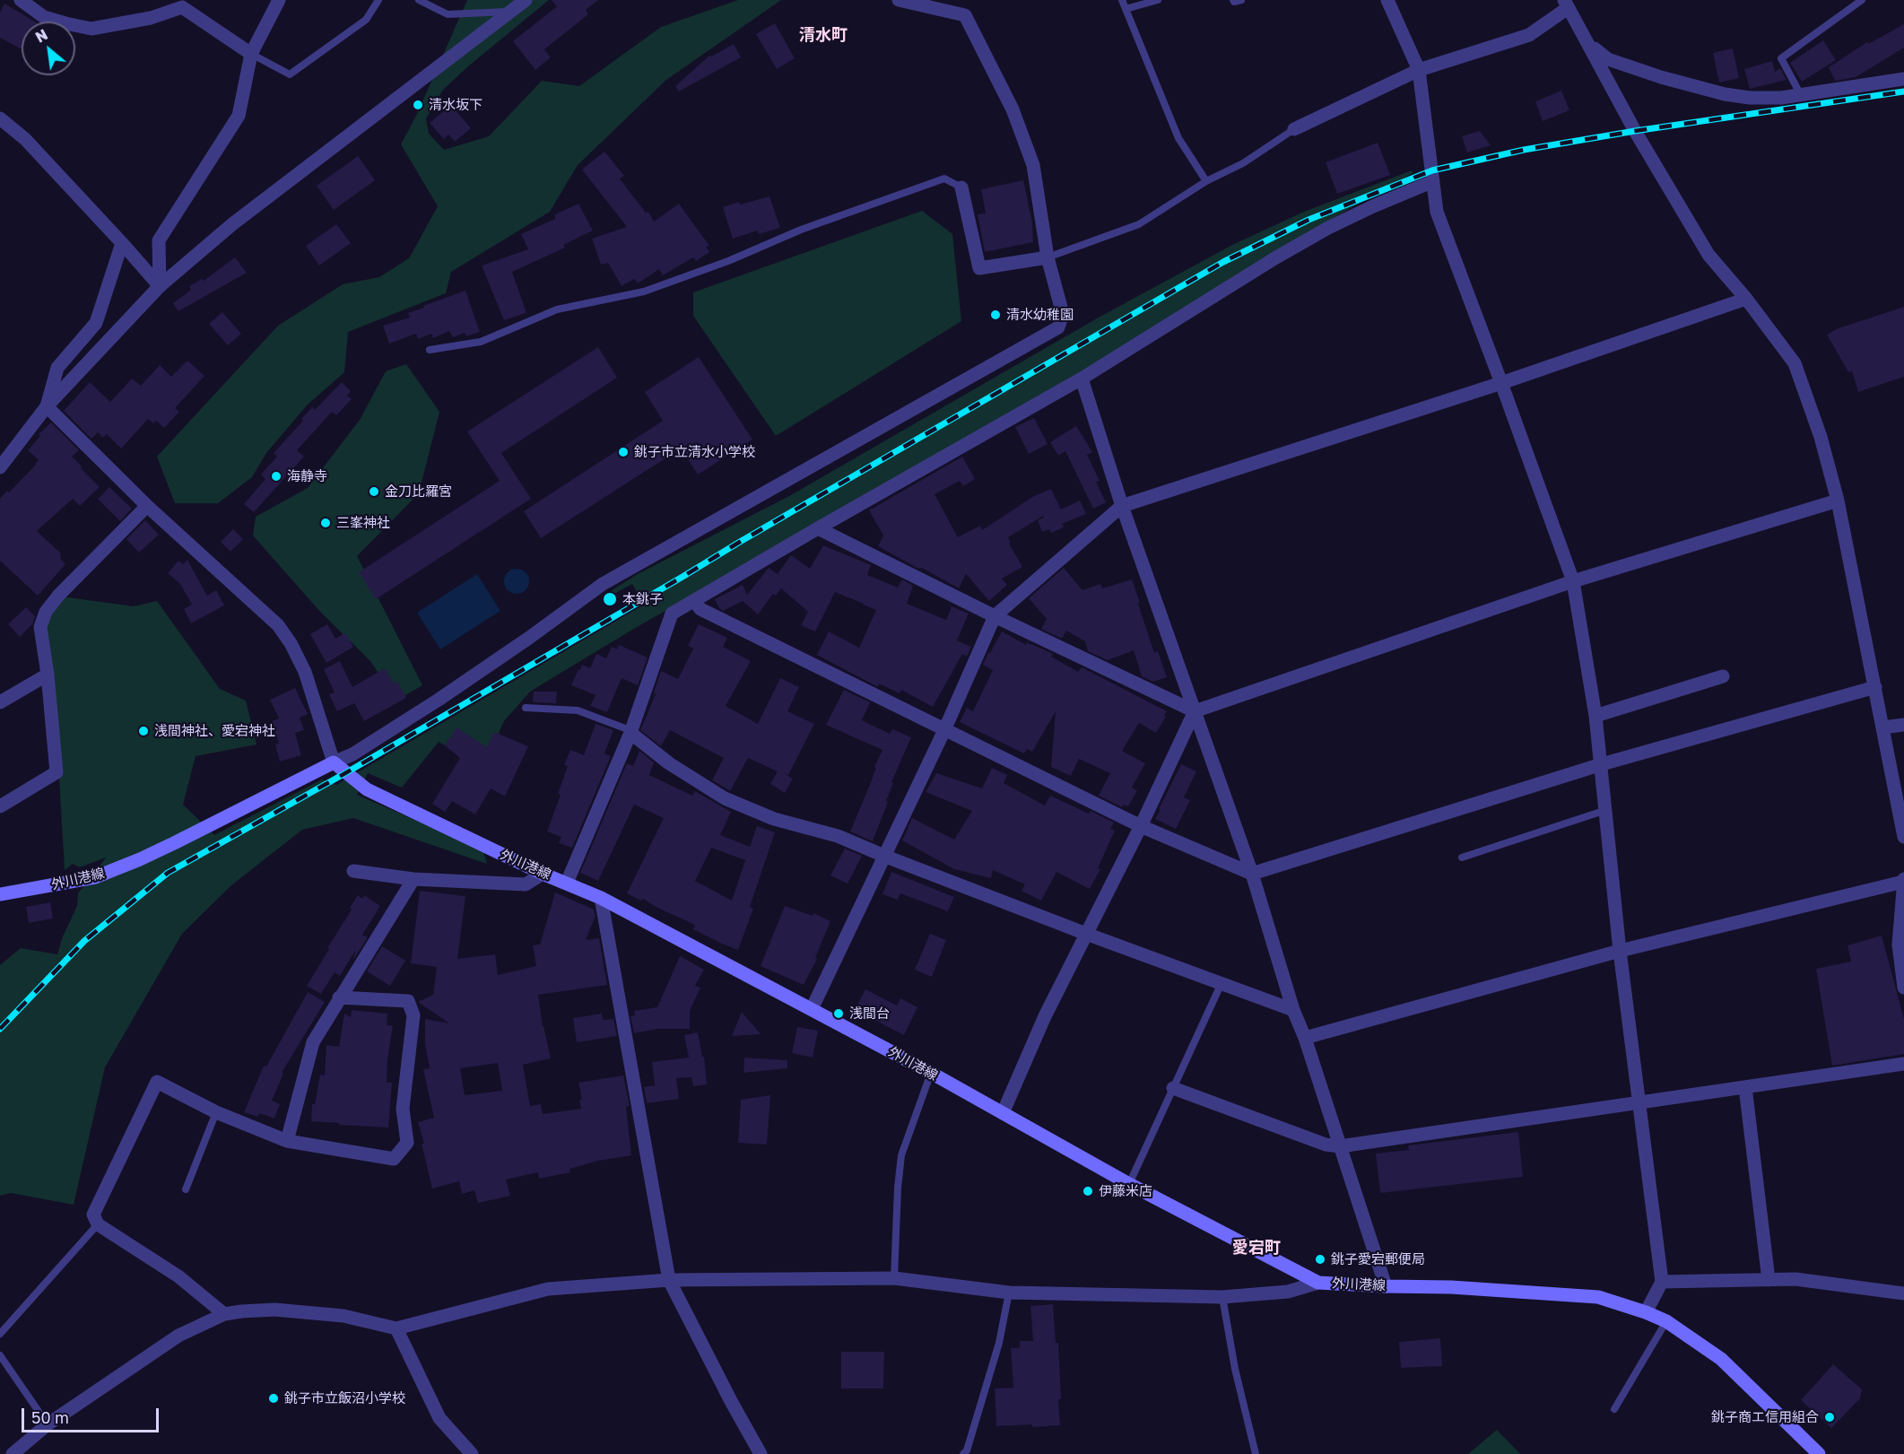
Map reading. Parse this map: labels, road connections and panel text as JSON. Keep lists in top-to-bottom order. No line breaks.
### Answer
{"streets":{"main road":["外川港線"]},"districts":["清水町","愛宕町"],"places":["清水坂下","清水幼稚園","銚子市立清水小学校","海静寺","金刀比羅宮","三峯神社","本銚子","浅間神社、愛宕神社","浅間台","伊藤米店","銚子愛宕郵便局","銚子市立飯沼小学校","銚子商エ信用組合"],"scale_bar":"50 m","north":"top left"}
